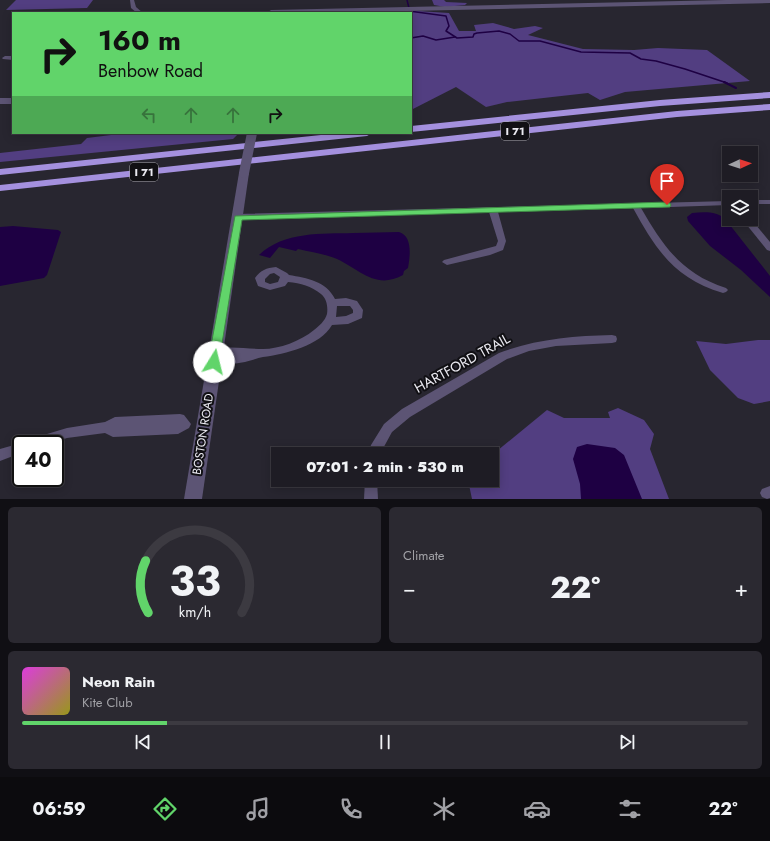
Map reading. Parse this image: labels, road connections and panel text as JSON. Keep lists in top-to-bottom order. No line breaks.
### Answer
{"streets":{"highway":["I 71"],"street":["HARTFORD TRAIL","BOSTON ROAD"]},"north":"right","page":{"turn":["160 m","Benbow Road"],"limit":"40","trip":"07:01 · 2 min · 530 m","tile":"Climate","heat":["−","22°","+"],"song":["Neon Rain","Kite Club"],"tabs":["06:59","22°"],"gauge":["33","km/h"]}}
